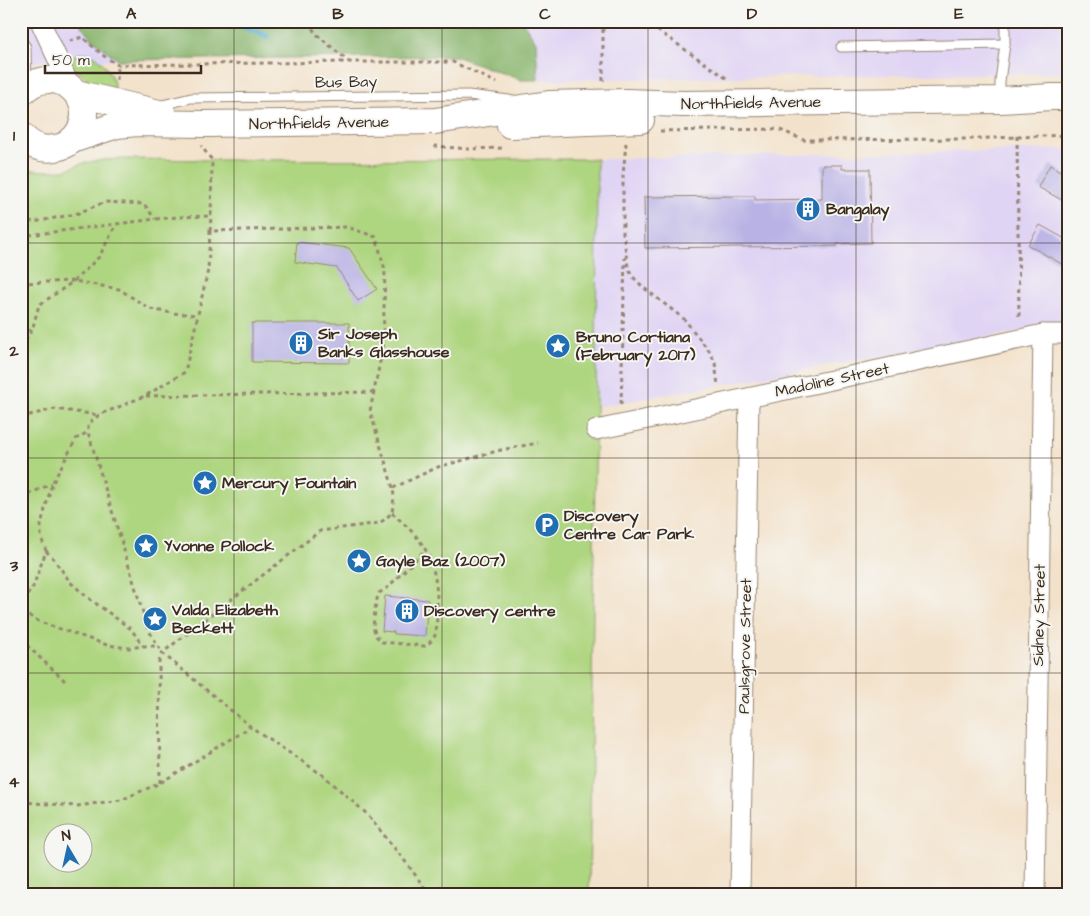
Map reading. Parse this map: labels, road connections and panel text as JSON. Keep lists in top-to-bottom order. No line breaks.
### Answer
{"streets":{"main road":["Northfields Avenue"],"street":["Madoline Street","Sidney Street","Paulsgrove Street"],"lane":["Bus Bay"]},"crossings":[["Bus Bay","Northfields Avenue"],["Madoline Street","Sidney Street"],["Madoline Street","Paulsgrove Street"]],"places":{"building":["Bangalay","Sir Joseph Banks Glasshouse","Discovery centre"],"place":["Bruno Cortiana (February 2017)","Mercury Fountain","Yvonne Pollock","Gayle Baz (2007)","Valda Elizabeth Beckett"],"parking":["Discovery Centre Car Park"]},"scale_bar":"50 m","north":"top","grid":{"columns":["A","B","C","D","E"],"rows":["1","2","3","4"]}}
